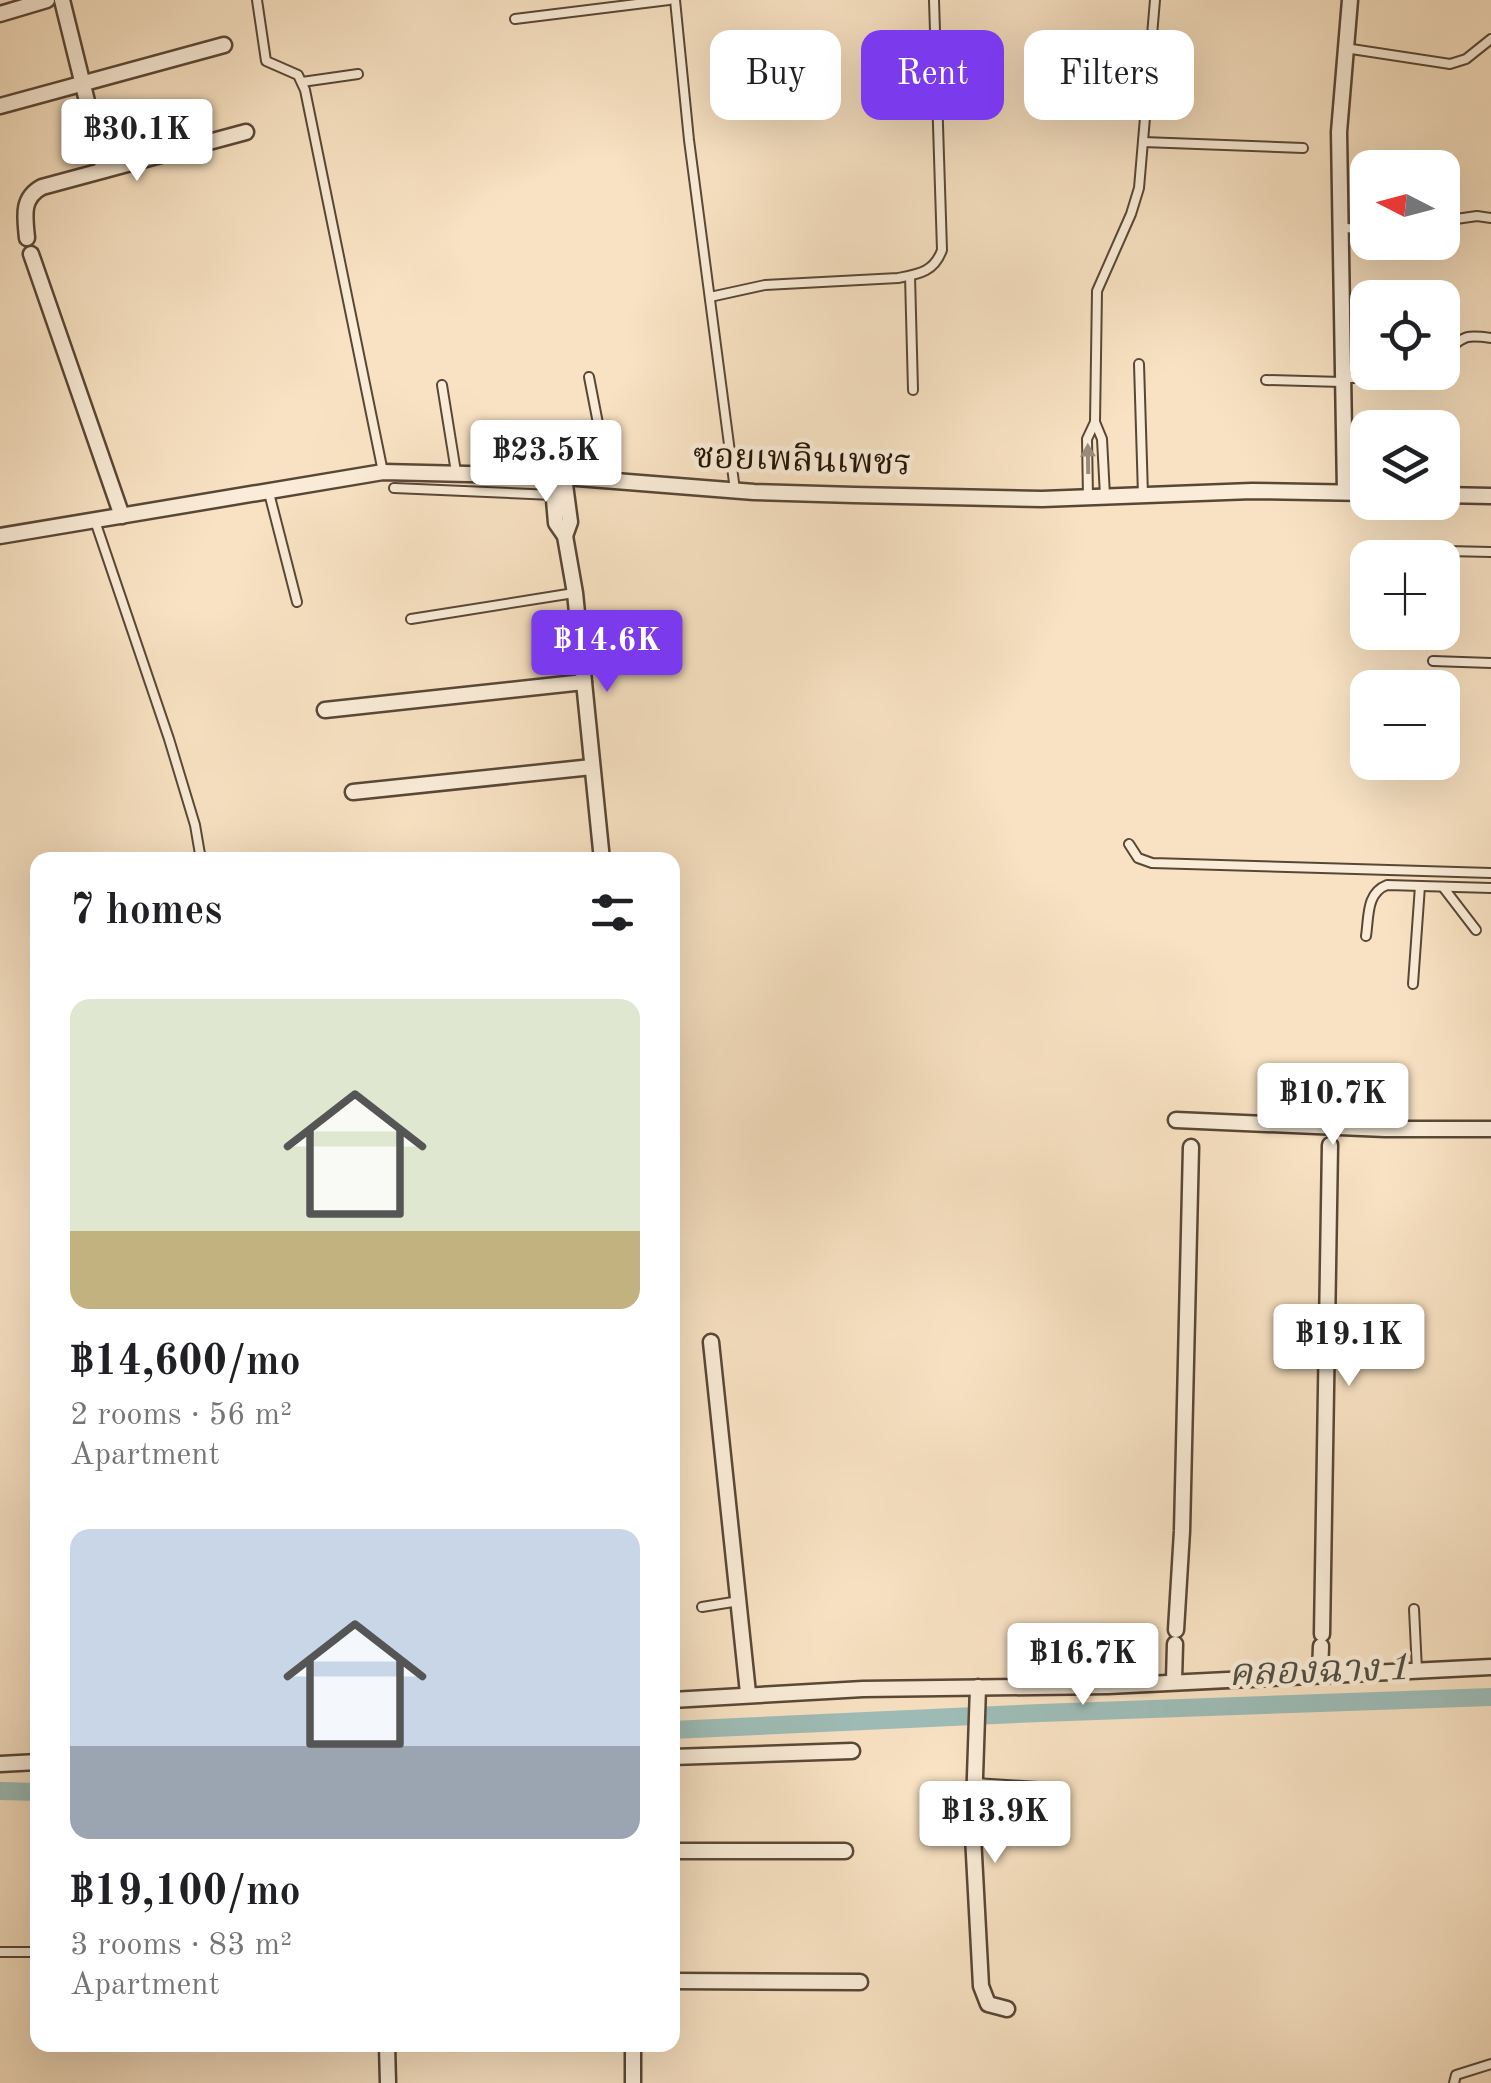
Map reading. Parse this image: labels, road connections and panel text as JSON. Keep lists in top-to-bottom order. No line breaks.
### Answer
{"streets":{"street":["ซอยเพลินเพชร"]},"water":["คลองฉาง 1"],"north":"left","page":{"chip":["Buy","Rent","Filters"],"price":["฿30.1K","฿23.5K","฿14.6K","฿10.7K","฿19.1K","฿16.7K","฿13.9K"],"map_buttons":["+","−"],"heading":"7 homes","list":[{"name":"฿14,600/mo","note":"2 rooms · 56 m² · Apartment"},{"name":"฿19,100/mo","note":"3 rooms · 83 m² · Apartment"}]}}
